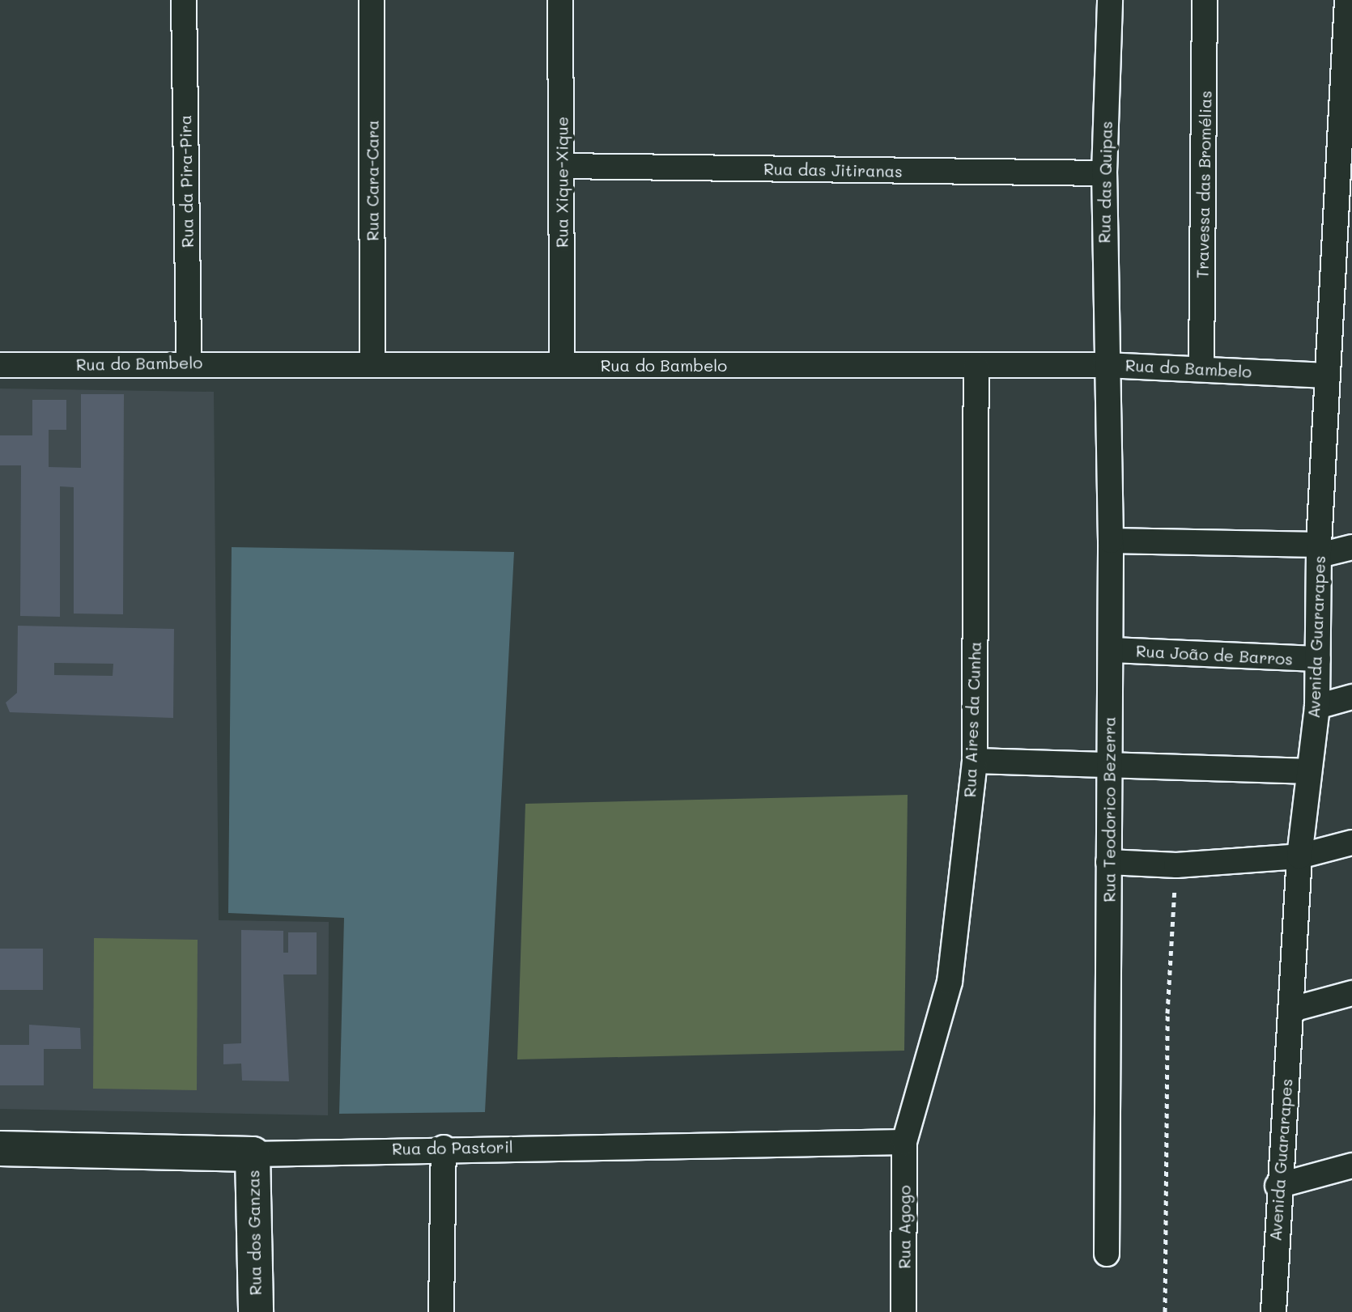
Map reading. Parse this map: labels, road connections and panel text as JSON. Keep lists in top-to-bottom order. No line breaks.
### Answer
{"streets":{"street":["Rua das Jitiranas","Rua Cara-Cara","Rua da Pira-Pira","Rua Xique-Xique","Rua das Quipas","Travessa das Bromélias","Rua do Bambelo","Avenida Guararapes","Rua João de Barros","Rua Aires da Cunha","Rua Teodorico Bezerra","Rua do Pastoril","Rua Agogo","Rua dos Ganzas"]},"crossings":[["Rua das Jitiranas","Rua Xique-Xique"],["Rua das Jitiranas","Rua das Quipas"],["Rua Cara-Cara","Rua do Bambelo"],["Rua da Pira-Pira","Rua do Bambelo"],["Rua Xique-Xique","Rua do Bambelo"],["Rua das Quipas","Rua do Bambelo"],["Rua das Quipas","Rua Teodorico Bezerra"],["Travessa das Bromélias","Rua do Bambelo"],["Rua do Bambelo","Avenida Guararapes"],["Rua do Bambelo","Rua Aires da Cunha"],["Rua do Bambelo","Rua Teodorico Bezerra"],["Avenida Guararapes","Rua João de Barros"],["Rua João de Barros","Rua Teodorico Bezerra"],["Rua Aires da Cunha","Rua do Pastoril"],["Rua Aires da Cunha","Rua Agogo"],["Rua do Pastoril","Rua Agogo"],["Rua do Pastoril","Rua dos Ganzas"]]}
